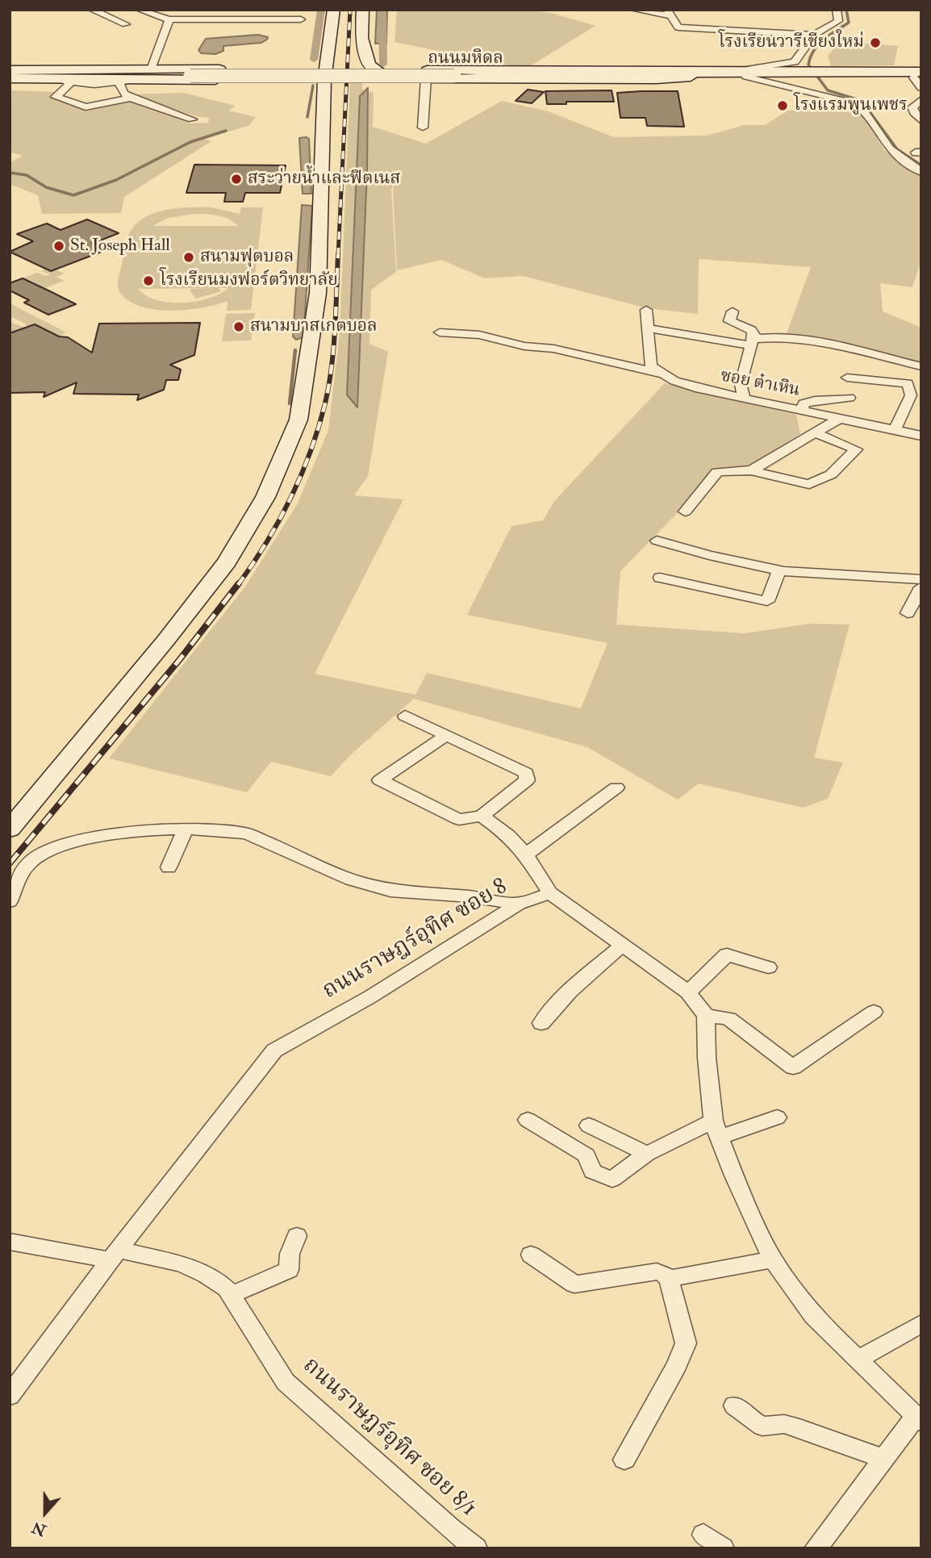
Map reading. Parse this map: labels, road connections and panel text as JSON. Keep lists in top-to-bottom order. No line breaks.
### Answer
{"streets":{"main road":["ถนนมหิดล"],"street":["ซอย ต๋าเหิน","ถนนราษฎร์อุทิศ ซอย 8","ถนนราษฎร์อุทิศ ซอย 8/1"]},"crossings":[["ถนนราษฎร์อุทิศ ซอย 8","ถนนราษฎร์อุทิศ ซอย 8/1"]],"places":["โรงเรียนวารีเชียงใหม่","โรงแรมพูนเพชร","สระว่ายน้ำและฟิตเนส","St. Joseph Hall","สนามฟุตบอล","โรงเรียนมงฟอร์ตวิทยาลัย","สนามบาสเกตบอล"],"north":"bottom"}
